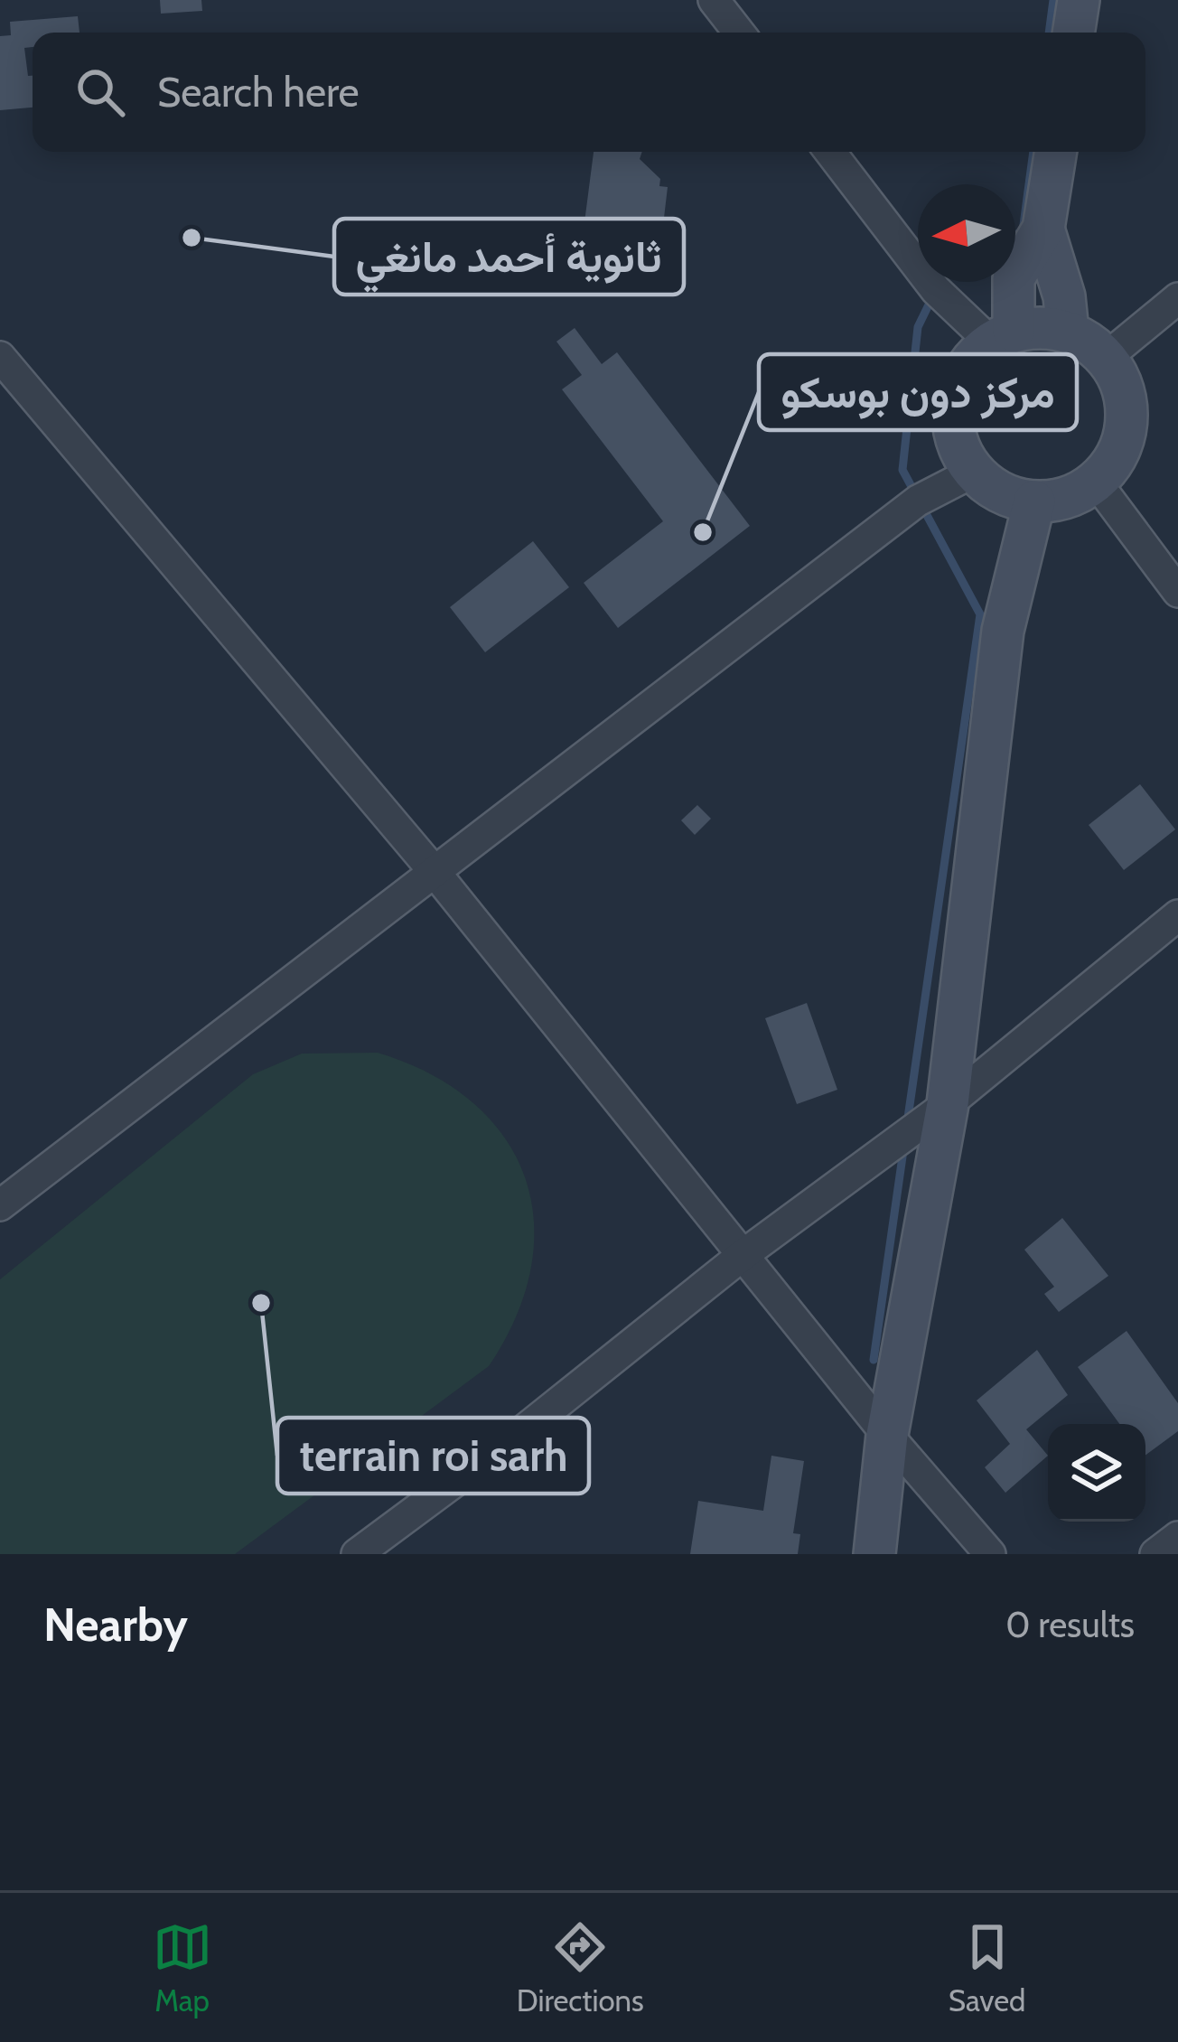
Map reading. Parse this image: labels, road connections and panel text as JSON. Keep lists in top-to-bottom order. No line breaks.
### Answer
{"places":["ثانوية أحمد مانغي","مركز دون بوسكو","terrain roi sarh"],"north":"left","page":{"search":"Search here","heading":["Nearby","0 results"],"nav":["Map","Directions","Saved"]}}
